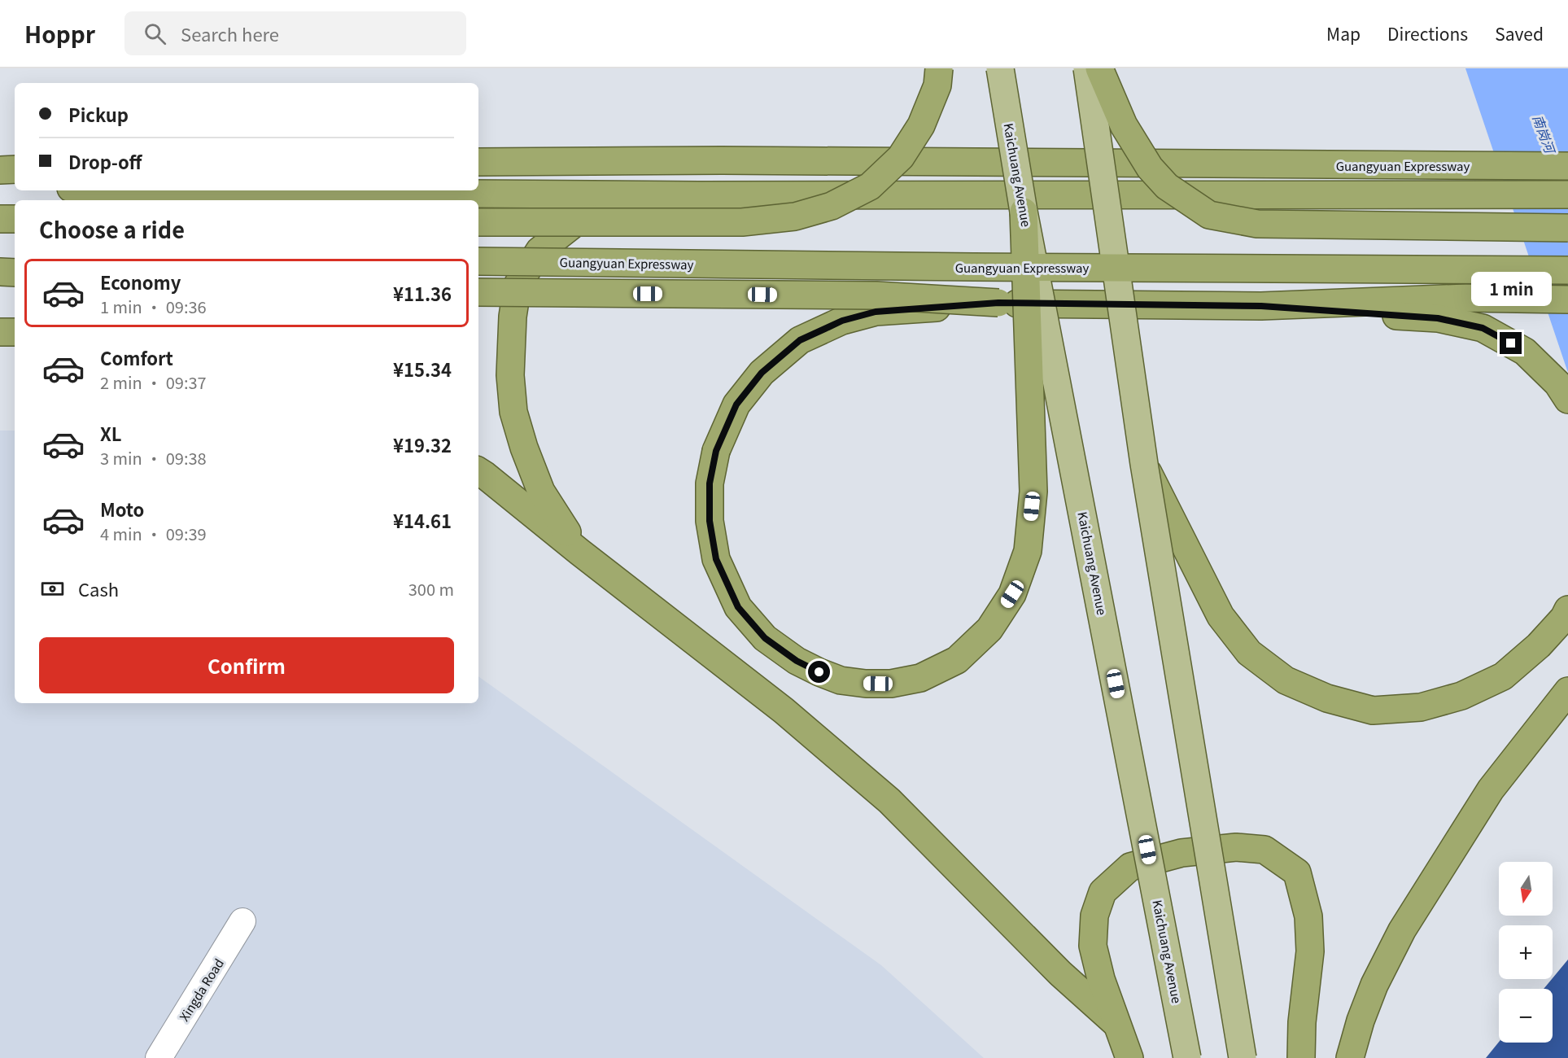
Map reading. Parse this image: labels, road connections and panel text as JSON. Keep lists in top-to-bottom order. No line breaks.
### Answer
{"streets":{"highway":["Guangyuan Expressway"],"main road":["Kaichuang Avenue"],"street":["Xingda Road"]},"water":["南岗河"],"north":"bottom","page":{"header":"Hoppr","search":"Search here","nav":["Map","Directions","Saved"],"banner":["Pickup","Drop-off"],"heading":"Choose a ride","list":[{"name":"Economy","note":"1 min · 09:36","value":"¥11.36"},{"name":"Comfort","note":"2 min · 09:37","value":"¥15.34"},{"name":"XL","note":"3 min · 09:38","value":"¥19.32"},{"name":"Moto","note":"4 min · 09:39","value":"¥14.61"}],"bubble":"1 min","pay":["Cash","300 m"],"buttons":"Confirm","map_buttons":["+","−"]}}
